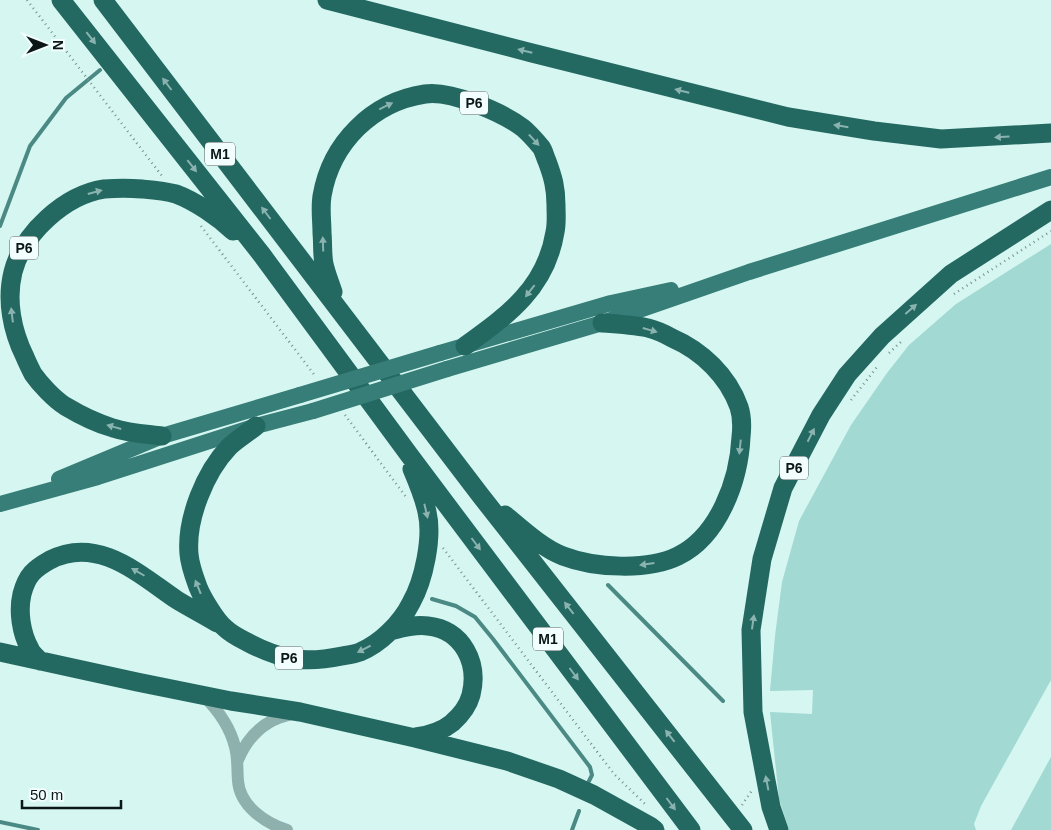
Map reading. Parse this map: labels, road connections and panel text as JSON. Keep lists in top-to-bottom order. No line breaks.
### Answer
{"streets":{"highway":["Р6","М1"]},"crossings":[["Р6","М1"]],"scale_bar":"50 m","north":"right"}
